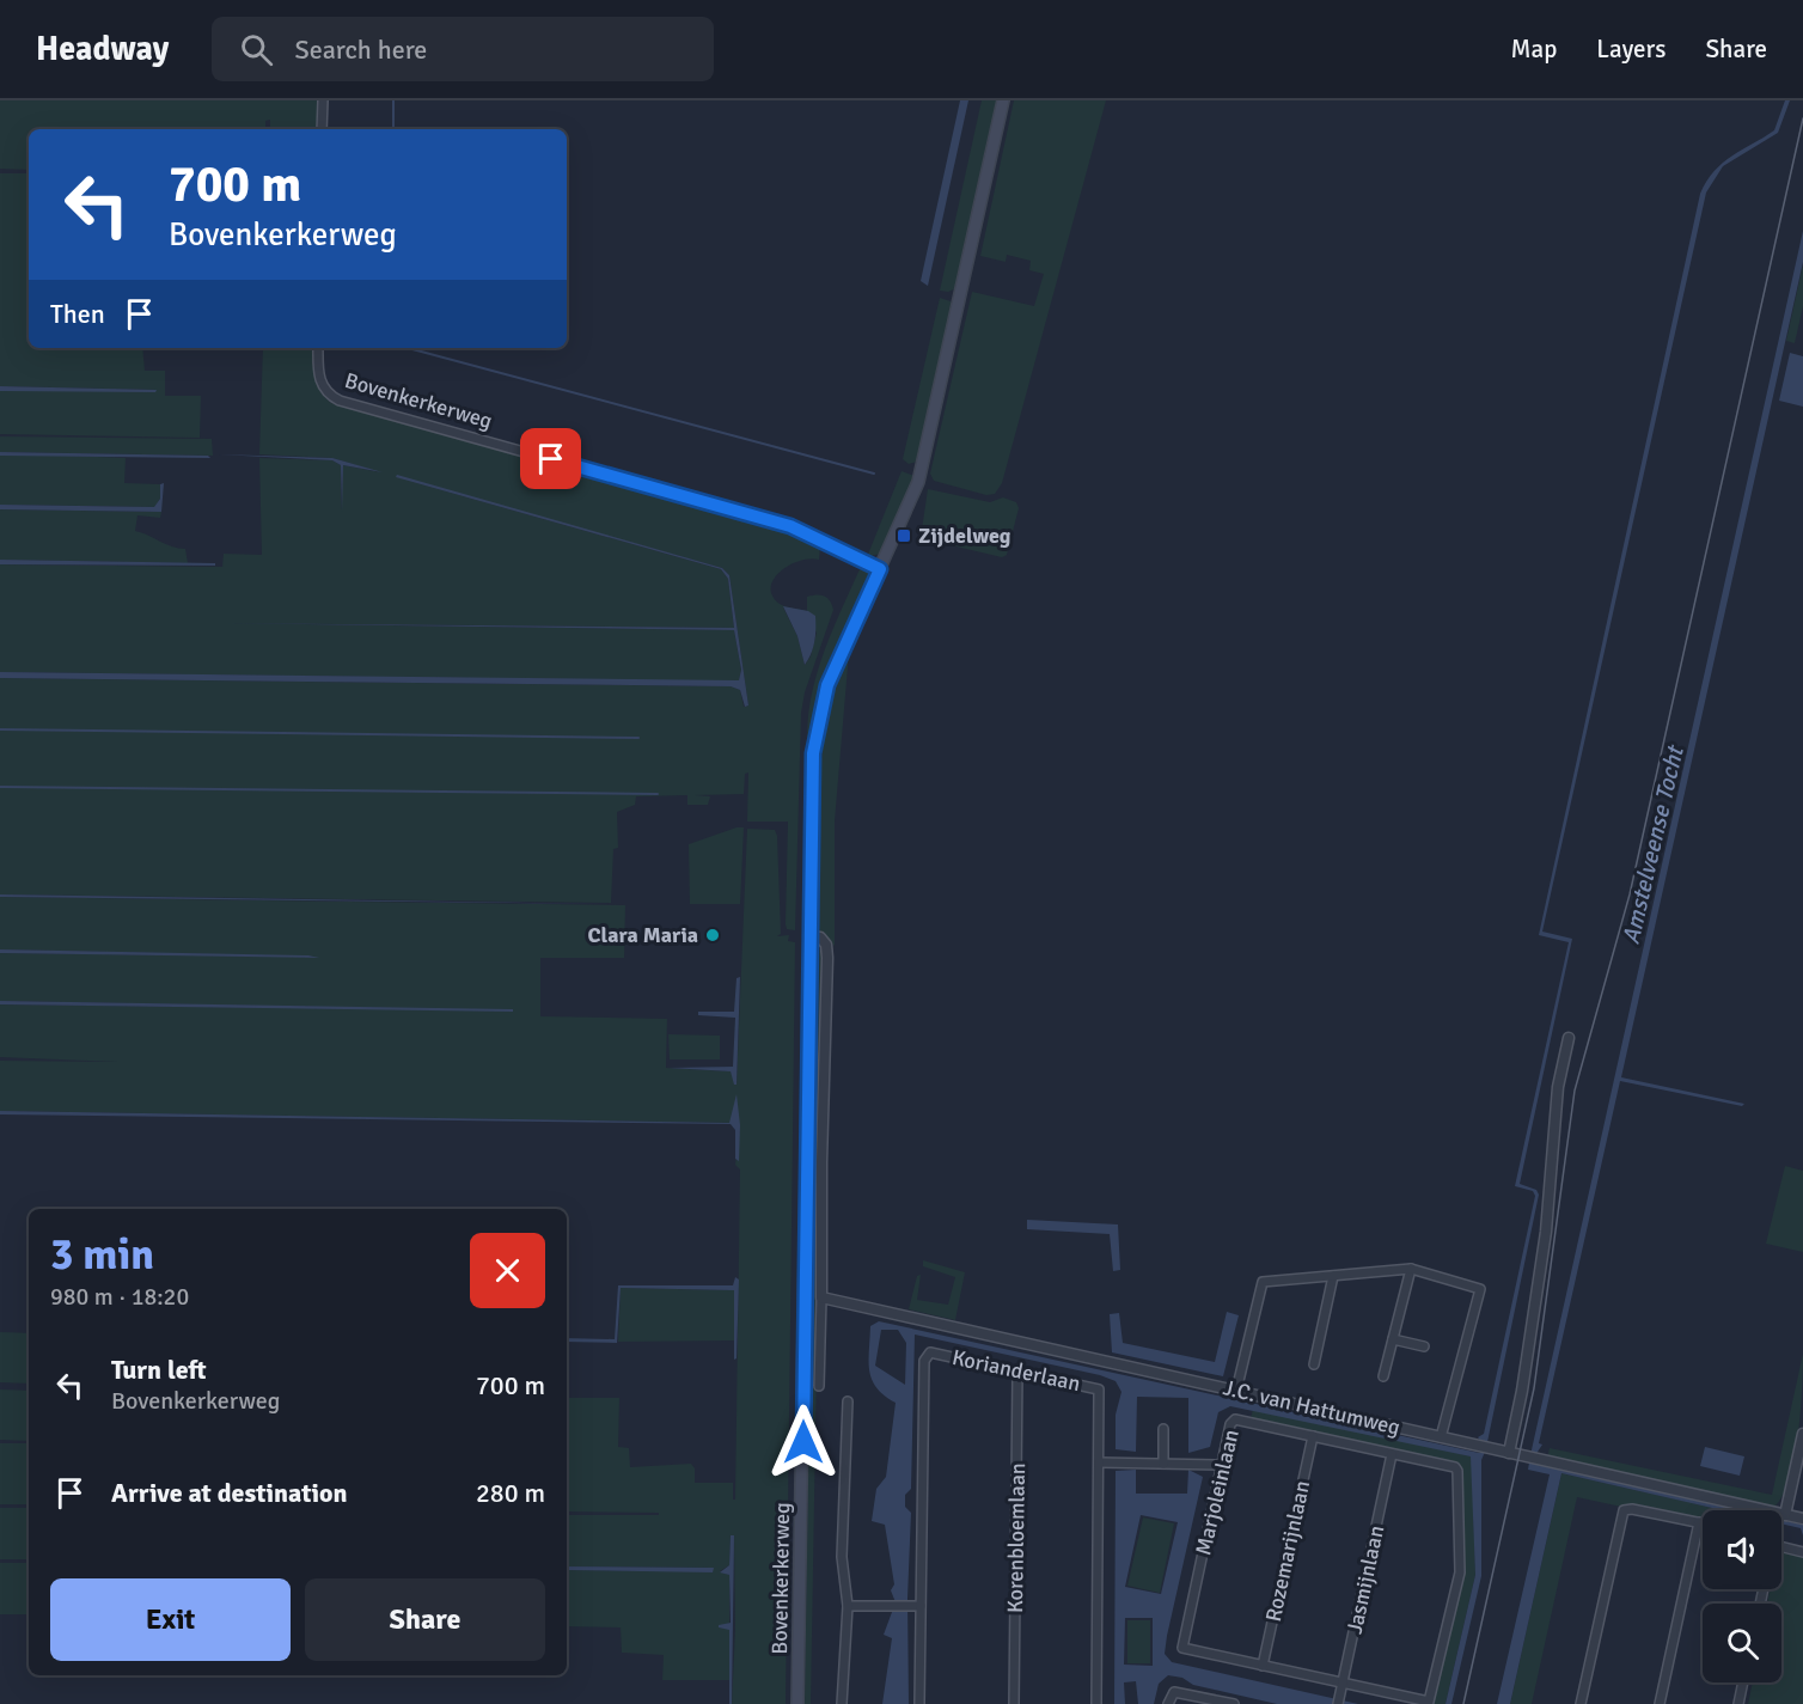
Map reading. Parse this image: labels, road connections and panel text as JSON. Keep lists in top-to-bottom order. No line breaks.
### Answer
{"streets":{"main road":["Bovenkerkerweg"],"street":["Korianderlaan","J.C. van Hattumweg","Marjoleinlaan","Korenbloemlaan","Rozemarijnlaan","Jasmijnlaan"]},"crossings":[["Korianderlaan","Korenbloemlaan"],["Marjoleinlaan","Rozemarijnlaan"],["Marjoleinlaan","Jasmijnlaan"]],"water":["Amstelveense Tocht"],"places":{"transit":["Zijdelweg"],"other":["Clara Maria"]},"page":{"header":"Headway","search":"Search here","nav":["Map","Layers","Share"],"turn":["700 m","Bovenkerkerweg"],"then":"Then","heading":["3 min","980 m · 18:20"],"list":[{"name":"Turn left","note":"Bovenkerkerweg","value":"700 m"},{"name":"Arrive at destination","value":"280 m"}],"buttons":["Exit","Share"]}}
